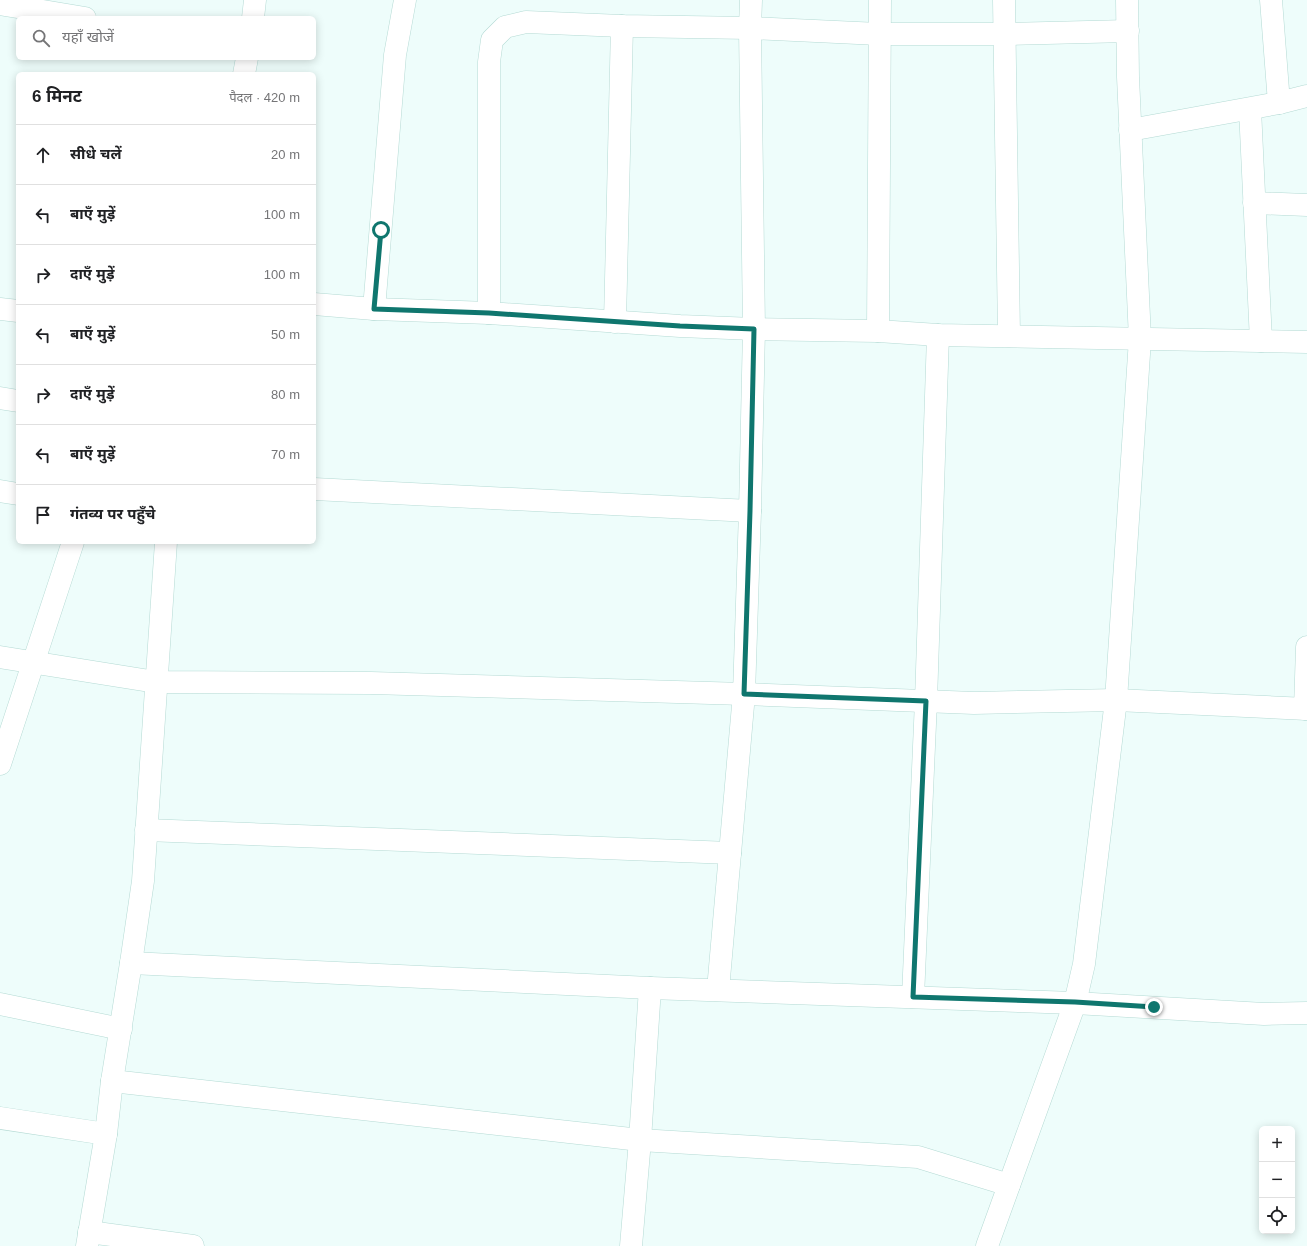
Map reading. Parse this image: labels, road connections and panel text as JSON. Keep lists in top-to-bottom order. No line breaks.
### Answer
{"page":{"search":"यहाँ खोजें","heading":["6 मिनट","पैदल · 420 m"],"list":[["सीधे चलें","20 m"],["बाएँ मुड़ें","100 m"],["दाएँ मुड़ें","100 m"],["बाएँ मुड़ें","50 m"],["दाएँ मुड़ें","80 m"],["बाएँ मुड़ें","70 m"],"गंतव्य पर पहुँचे"],"map_buttons":["+","−"]}}
